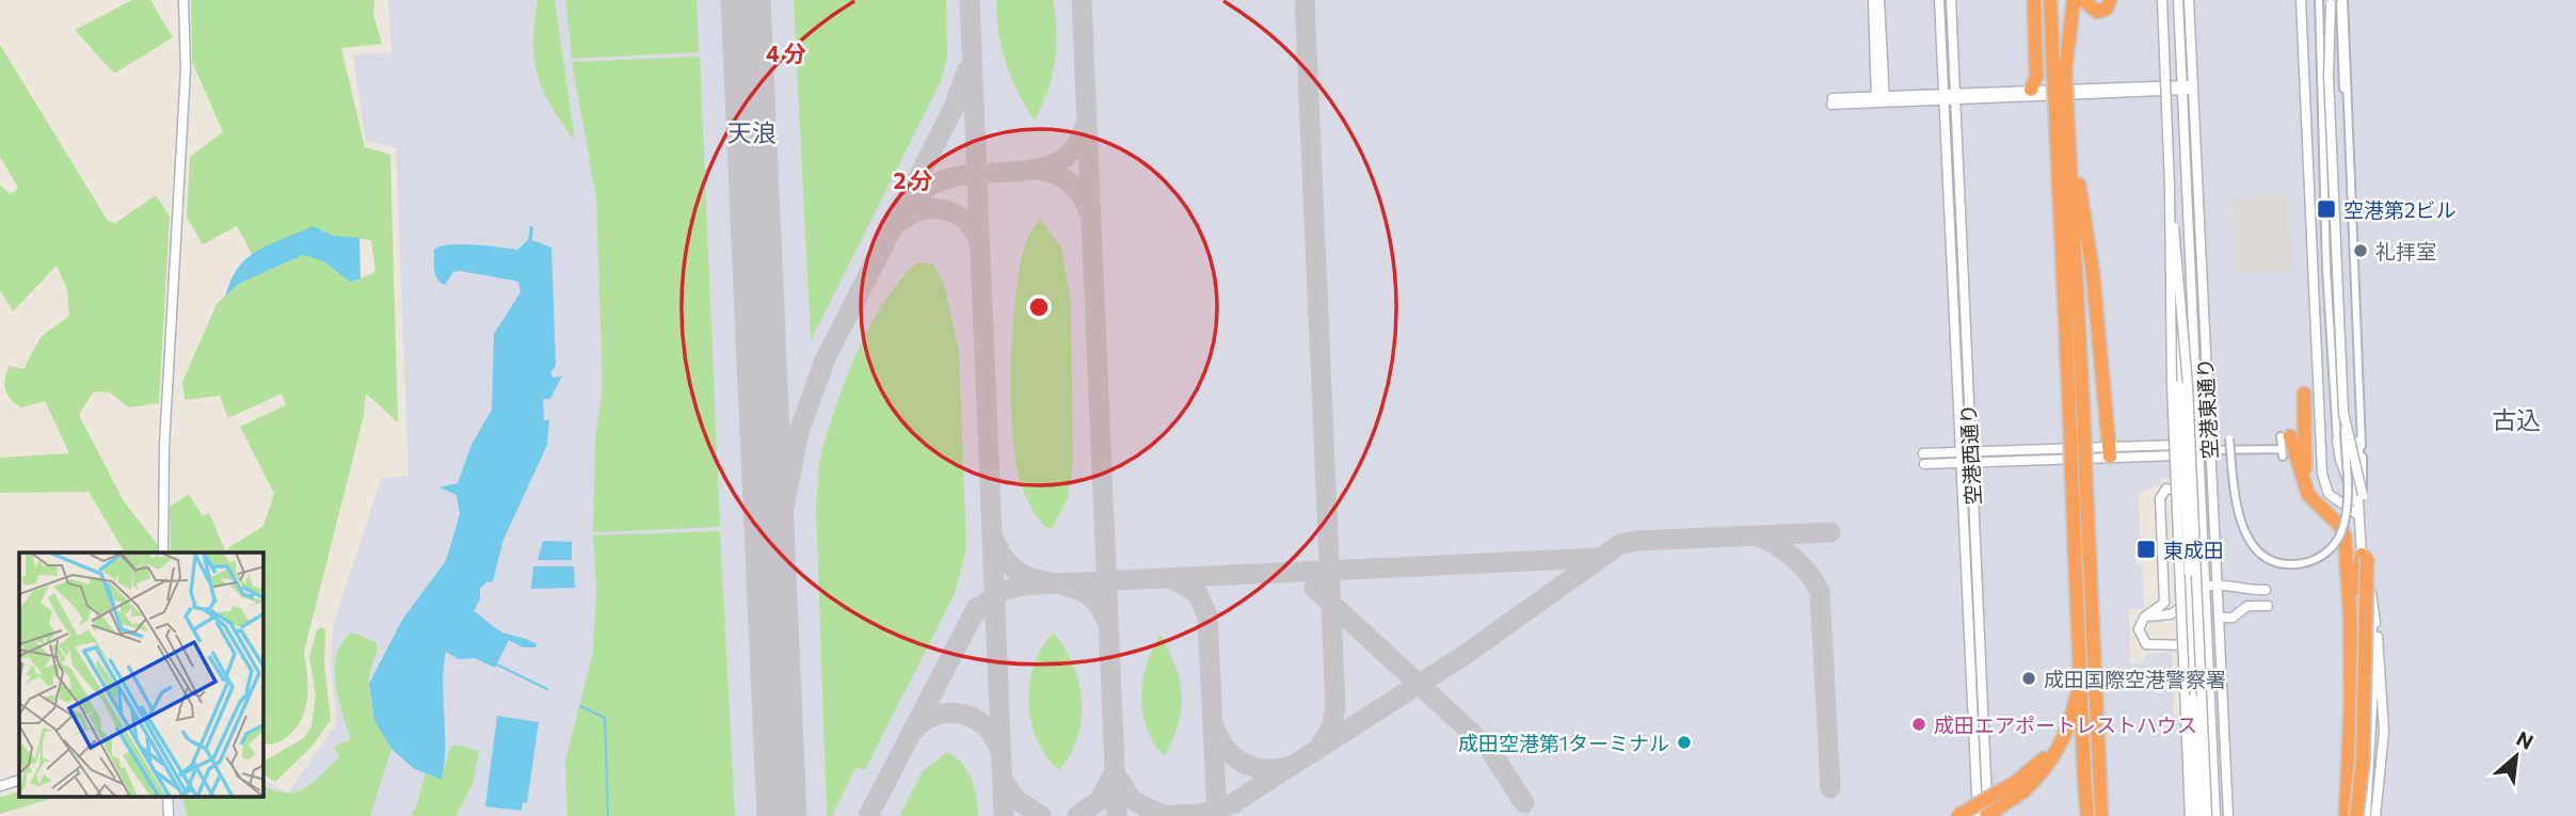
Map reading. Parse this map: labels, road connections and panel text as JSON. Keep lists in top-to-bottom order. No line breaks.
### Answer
{"streets":{"street":["空港東通り","空港西通り"]},"districts":["天浪","古込"],"places":{"transit":["空港第2ビル","東成田"],"other":["礼拝室","成田国際空港警察署","成田エアポートレストハウス","成田空港第1ターミナル"]},"north":"top right","rings":["4 分","2 分"]}
